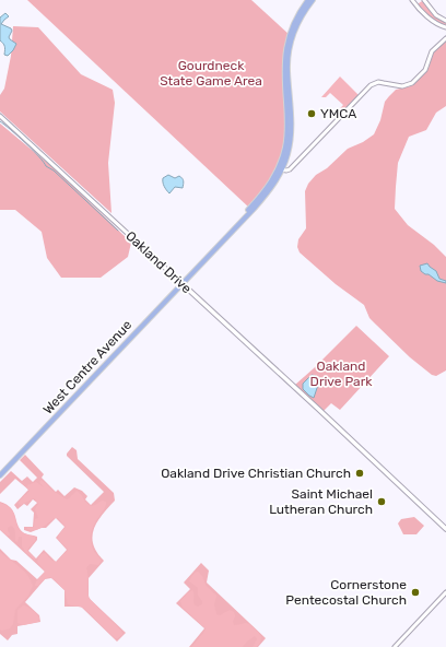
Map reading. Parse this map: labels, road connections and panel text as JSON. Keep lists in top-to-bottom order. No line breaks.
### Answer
{"streets":{"main road":["Oakland Drive","West Centre Avenue"]},"crossings":[["Oakland Drive","West Centre Avenue"]],"parks":["Gourdneck State Game Area","Oakland Drive Park"],"places":["YMCA","Oakland Drive Christian Church","Saint Michael Lutheran Church","Cornerstone Pentecostal Church"]}
